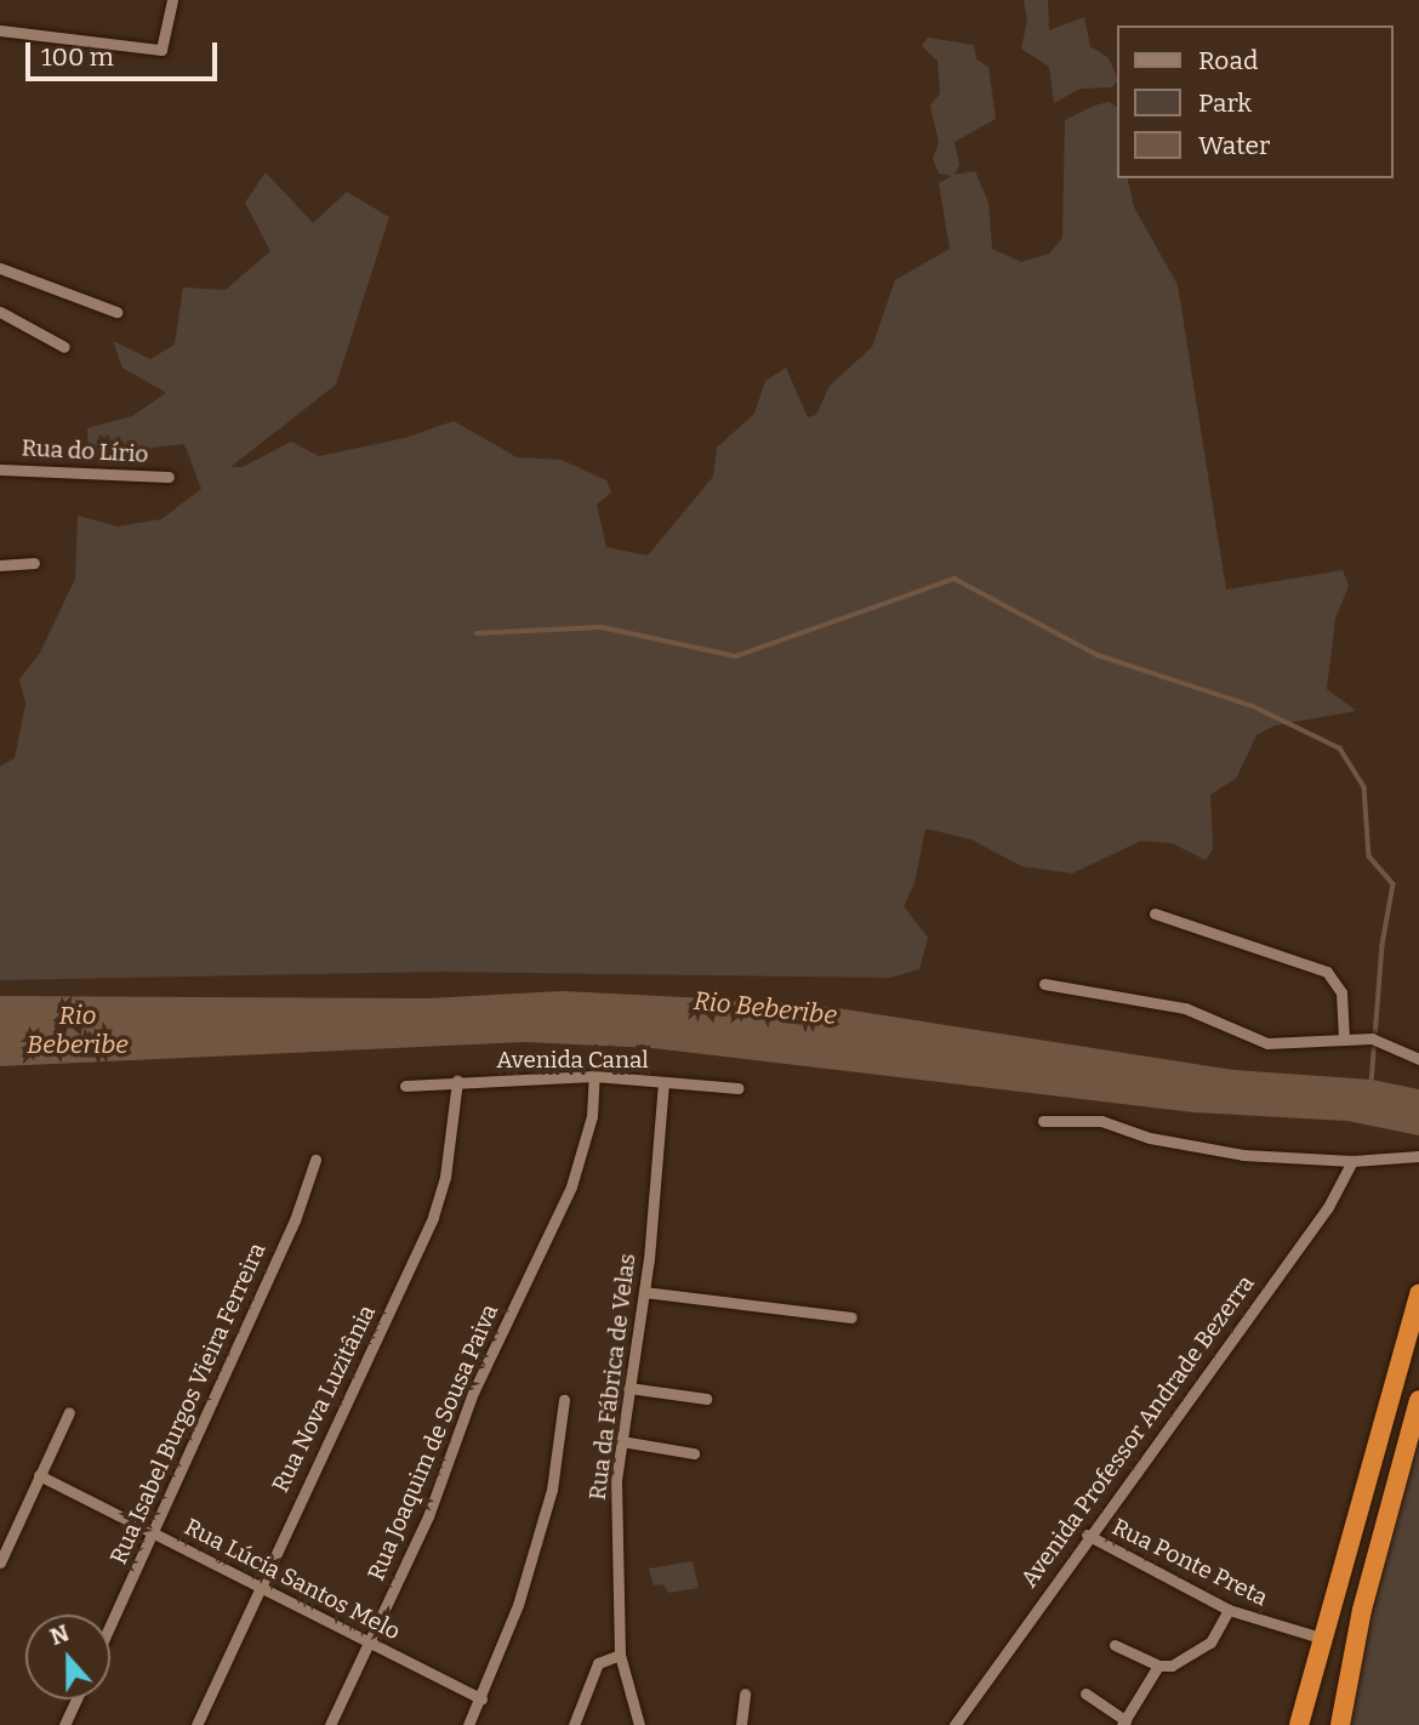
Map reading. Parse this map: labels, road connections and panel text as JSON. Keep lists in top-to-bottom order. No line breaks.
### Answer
{"streets":{"street":["Rua do Lírio","Avenida Canal","Rua da Fábrica de Velas","Rua Nova Luzitânia","Rua Isabel Burgos Vieira Ferreira","Avenida Professor Andrade Bezerra","Rua Joaquim de Sousa Paiva","Rua Ponte Preta","Rua Lúcia Santos Melo"]},"crossings":[["Avenida Canal","Rua da Fábrica de Velas"],["Avenida Canal","Rua Nova Luzitânia"],["Avenida Canal","Rua Joaquim de Sousa Paiva"],["Rua Nova Luzitânia","Rua Lúcia Santos Melo"],["Rua Isabel Burgos Vieira Ferreira","Rua Lúcia Santos Melo"],["Avenida Professor Andrade Bezerra","Rua Ponte Preta"],["Rua Joaquim de Sousa Paiva","Rua Lúcia Santos Melo"]],"water":["Rio Beberibe"],"legend":["Road","Park","Water"],"scale_bar":"100 m","north":"top"}
